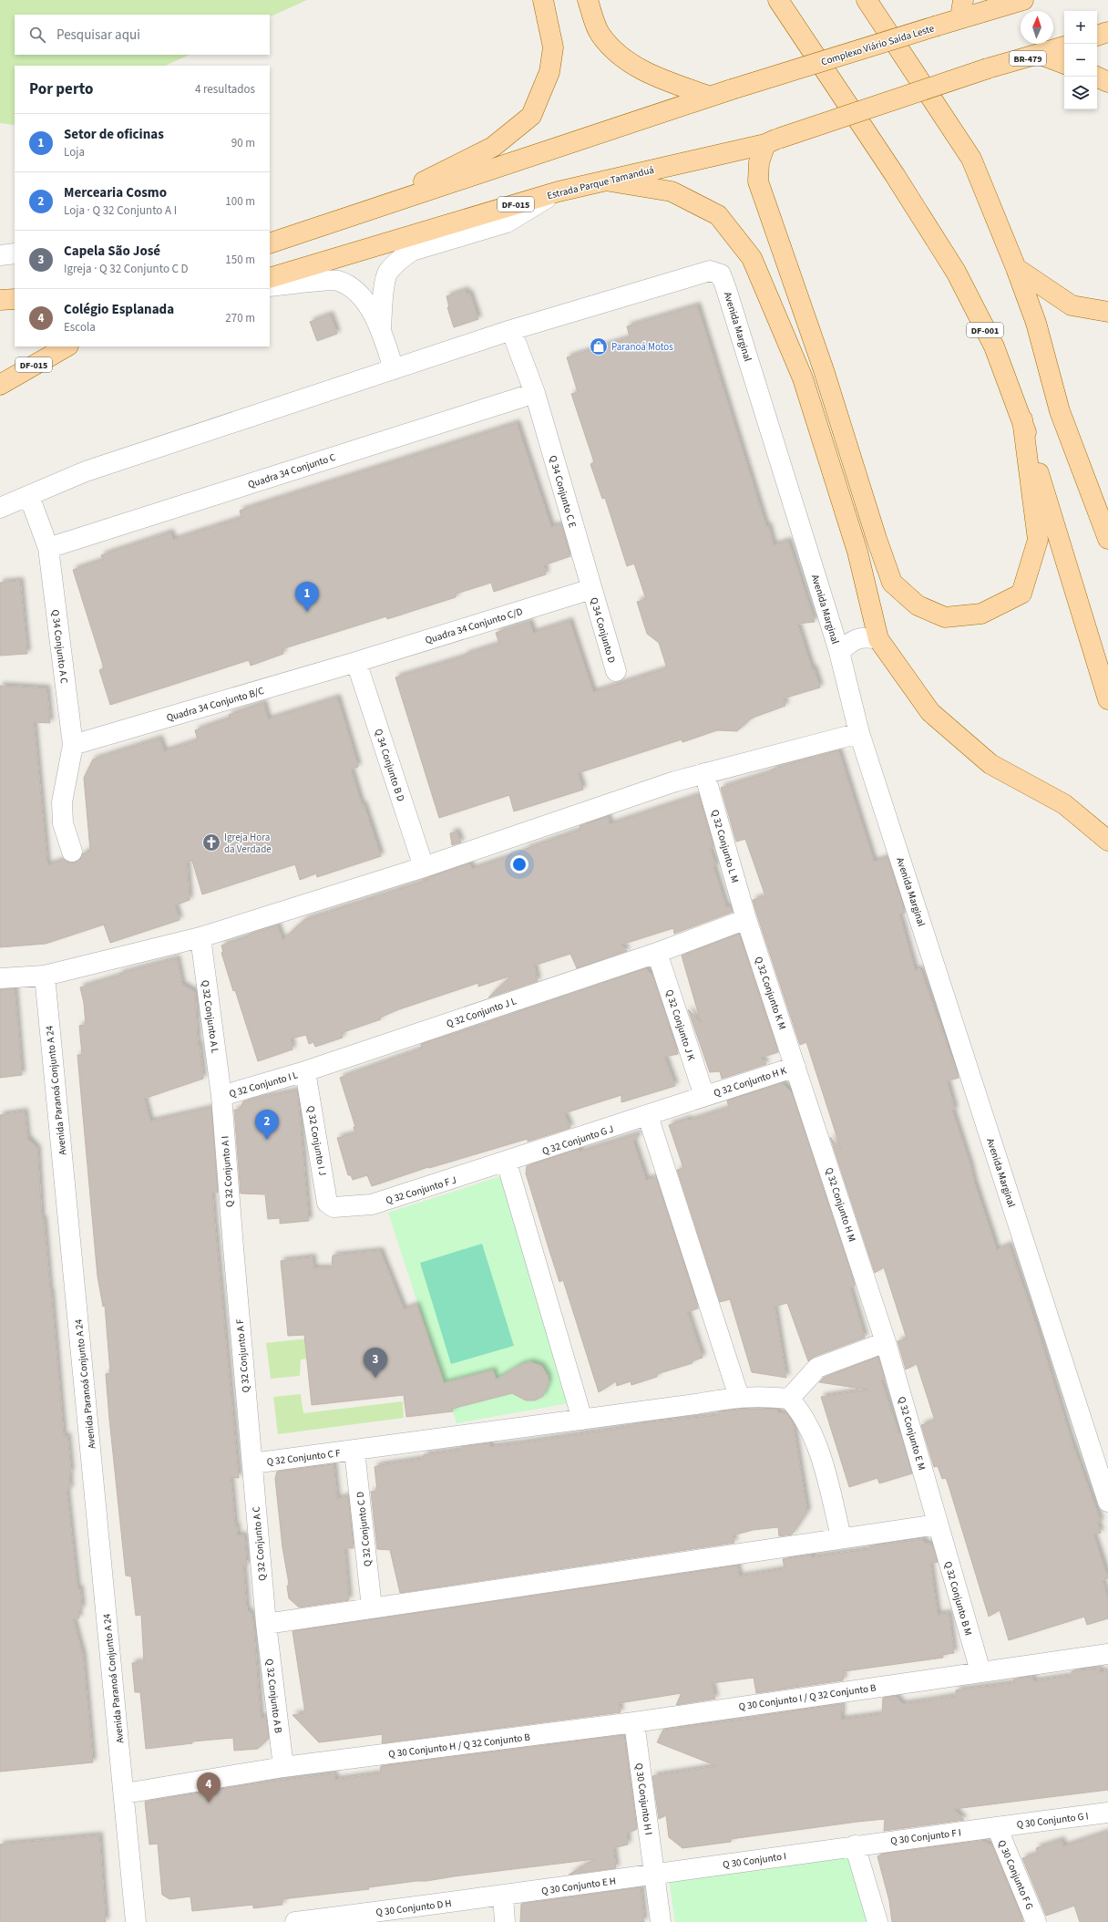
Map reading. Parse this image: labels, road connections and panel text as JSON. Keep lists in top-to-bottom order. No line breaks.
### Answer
{"streets":{"main road":["Complexo Viário Saída Leste","BR-479","Estrada Parque Tamanduá","DF-015","DF-001"],"street":["Avenida Marginal","Quadra 34 Conjunto C","Q 34 Conjunto C E","Quadra 34 Conjunto C/D","Q 34 Conjunto D","Q 34 Conjunto A C","Quadra 34 Conjunto B/C","Q 34 Conjunto B D","Q 32 Conjunto L M","Q 32 Conjunto K M","Q 32 Conjunto J L","Q 32 Conjunto A L","Q 32 Conjunto J K","Q 32 Conjunto H K","Q 32 Conjunto I L","Avenida Paranoá Conjunto A 24","Q 32 Conjunto G J","Q 32 Conjunto I J","Q 32 Conjunto A I","Q 32 Conjunto F J","Q 32 Conjunto H M","Q 32 Conjunto A F","Q 32 Conjunto E M","Q 32 Conjunto C F","Q 32 Conjunto C D","Q 32 Conjunto A C","Q 32 Conjunto B M","Q 32 Conjunto A B","Q 30 Conjunto I / Q 32 Conjunto B","Q 30 Conjunto H / Q 32 Conjunto B","Q 30 Conjunto H I","Q 30 Conjunto G I","Q 30 Conjunto F I","Q 30 Conjunto I","Q 30 Conjunto F G","Q 30 Conjunto E H","Q 30 Conjunto D H"]},"crossings":[["BR-479","Estrada Parque Tamanduá"],["Avenida Marginal","Q 34 Conjunto C E"],["Quadra 34 Conjunto C","Q 34 Conjunto C E"],["Quadra 34 Conjunto C","Q 34 Conjunto A C"],["Q 34 Conjunto C E","Quadra 34 Conjunto C/D"],["Q 34 Conjunto C E","Q 34 Conjunto D"],["Quadra 34 Conjunto C/D","Q 34 Conjunto D"],["Quadra 34 Conjunto C/D","Quadra 34 Conjunto B/C"],["Quadra 34 Conjunto C/D","Q 34 Conjunto B D"],["Q 34 Conjunto A C","Quadra 34 Conjunto B/C"],["Quadra 34 Conjunto B/C","Q 34 Conjunto B D"],["Q 32 Conjunto L M","Q 32 Conjunto K M"],["Q 32 Conjunto L M","Q 32 Conjunto J L"],["Q 32 Conjunto K M","Q 32 Conjunto J L"],["Q 32 Conjunto K M","Q 32 Conjunto H K"],["Q 32 Conjunto K M","Q 32 Conjunto H M"],["Q 32 Conjunto J L","Q 32 Conjunto J K"],["Q 32 Conjunto J L","Q 32 Conjunto I L"],["Q 32 Conjunto J L","Q 32 Conjunto I J"],["Q 32 Conjunto A L","Q 32 Conjunto I L"],["Q 32 Conjunto A L","Q 32 Conjunto A I"],["Q 32 Conjunto J K","Q 32 Conjunto H K"],["Q 32 Conjunto H K","Q 32 Conjunto G J"],["Q 32 Conjunto H K","Q 32 Conjunto H M"],["Q 32 Conjunto I L","Q 32 Conjunto I J"],["Q 32 Conjunto I L","Q 32 Conjunto A I"],["Avenida Paranoá Conjunto A 24","Q 30 Conjunto H / Q 32 Conjunto B"],["Q 32 Conjunto G J","Q 32 Conjunto F J"],["Q 32 Conjunto I J","Q 32 Conjunto F J"],["Q 32 Conjunto A I","Q 32 Conjunto A F"],["Q 32 Conjunto H M","Q 32 Conjunto E M"],["Q 32 Conjunto A F","Q 32 Conjunto C F"],["Q 32 Conjunto A F","Q 32 Conjunto A C"],["Q 32 Conjunto E M","Q 32 Conjunto B M"],["Q 32 Conjunto C F","Q 32 Conjunto C D"],["Q 32 Conjunto C F","Q 32 Conjunto A C"],["Q 32 Conjunto A C","Q 32 Conjunto A B"],["Q 32 Conjunto B M","Q 30 Conjunto I / Q 32 Conjunto B"],["Q 32 Conjunto A B","Q 30 Conjunto H / Q 32 Conjunto B"],["Q 30 Conjunto I / Q 32 Conjunto B","Q 30 Conjunto H / Q 32 Conjunto B"],["Q 30 Conjunto I / Q 32 Conjunto B","Q 30 Conjunto H I"],["Q 30 Conjunto H / Q 32 Conjunto B","Q 30 Conjunto H I"],["Q 30 Conjunto H I","Q 30 Conjunto I"],["Q 30 Conjunto H I","Q 30 Conjunto E H"],["Q 30 Conjunto G I","Q 30 Conjunto F I"],["Q 30 Conjunto G I","Q 30 Conjunto F G"],["Q 30 Conjunto F I","Q 30 Conjunto I"],["Q 30 Conjunto F I","Q 30 Conjunto F G"],["Q 30 Conjunto I","Q 30 Conjunto E H"],["Q 30 Conjunto E H","Q 30 Conjunto D H"]],"places":{"shop":["Paranoá Motos"],"church":["Igreja Hora da Verdade"]},"north":"top","page":{"map_buttons":["+","−"],"search":"Pesquisar aqui","heading":["Por perto","4 resultados"],"list":[{"mark":"1","name":"Setor de oficinas","note":"Loja","value":"90 m"},{"mark":"2","name":"Mercearia Cosmo","note":"Loja · Q 32 Conjunto A I","value":"100 m"},{"mark":"3","name":"Capela São José","note":"Igreja · Q 32 Conjunto C D","value":"150 m"},{"mark":"4","name":"Colégio Esplanada","note":"Escola","value":"270 m"}],"pins":["1","2","3","4"]}}
